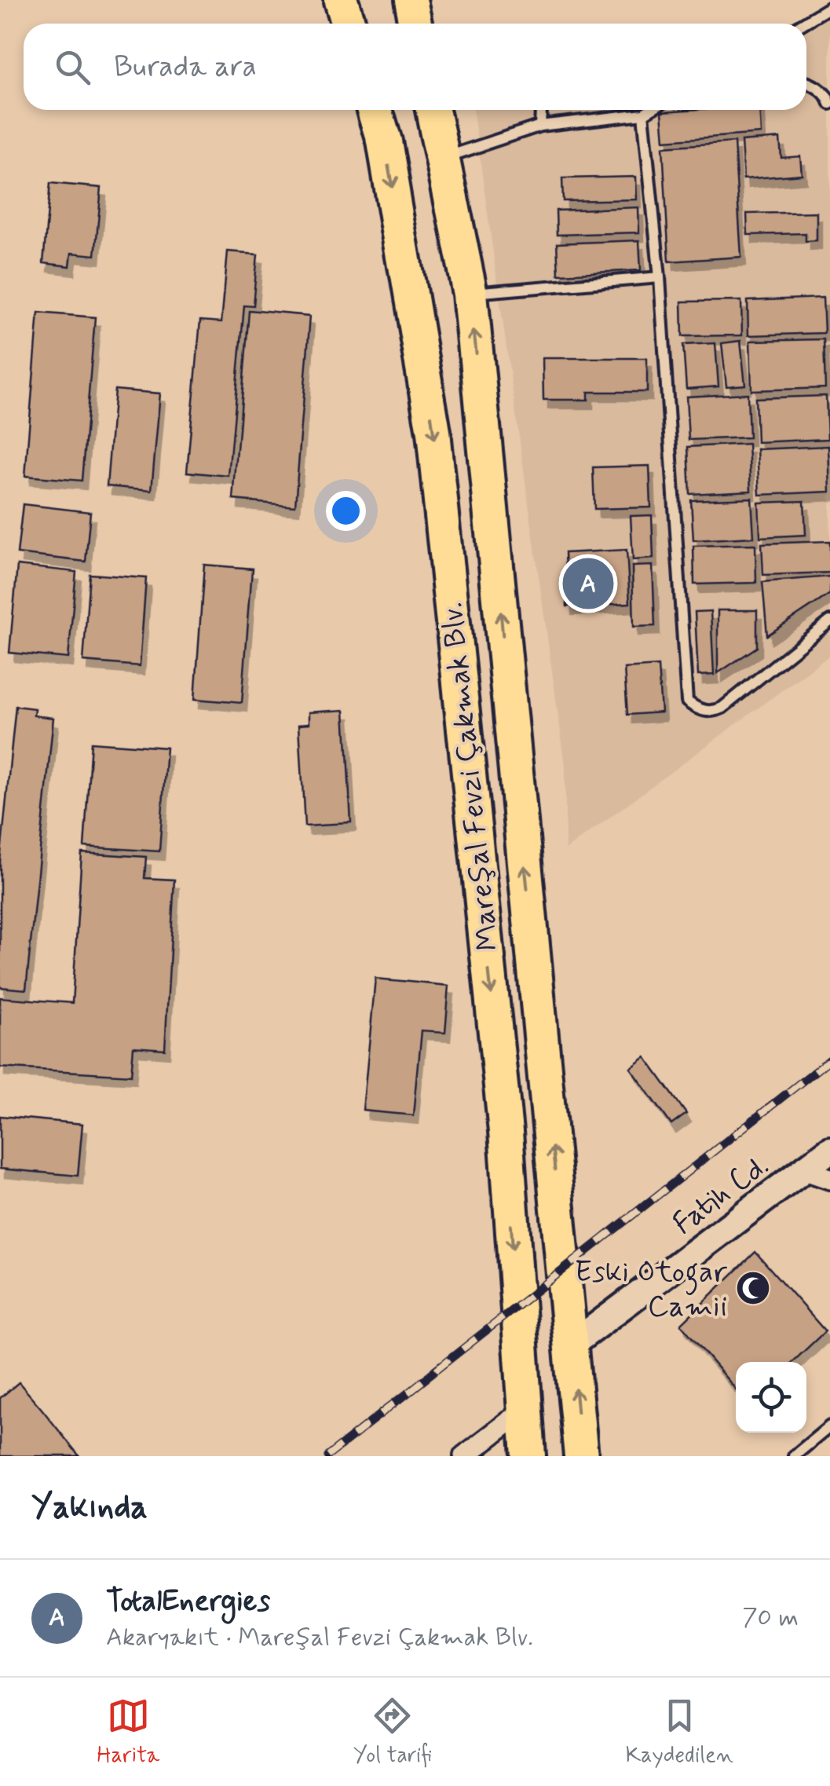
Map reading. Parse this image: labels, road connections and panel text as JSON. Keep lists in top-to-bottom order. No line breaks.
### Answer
{"streets":{"main road":["Mareşal Fevzi Çakmak Blv."],"street":["Fatih Cd."]},"crossings":[["Mareşal Fevzi Çakmak Blv.","Fatih Cd."]],"places":{"mosque":["Eski Otogar Camii"]},"page":{"search":"Burada ara","pins":"A","heading":"Yakında","list":[{"mark":"A","name":"TotalEnergies","note":"Akaryakıt · Mareşal Fevzi Çakmak Blv.","value":"70 m"}],"nav":["Harita","Yol tarifi","Kaydedilen"]}}
